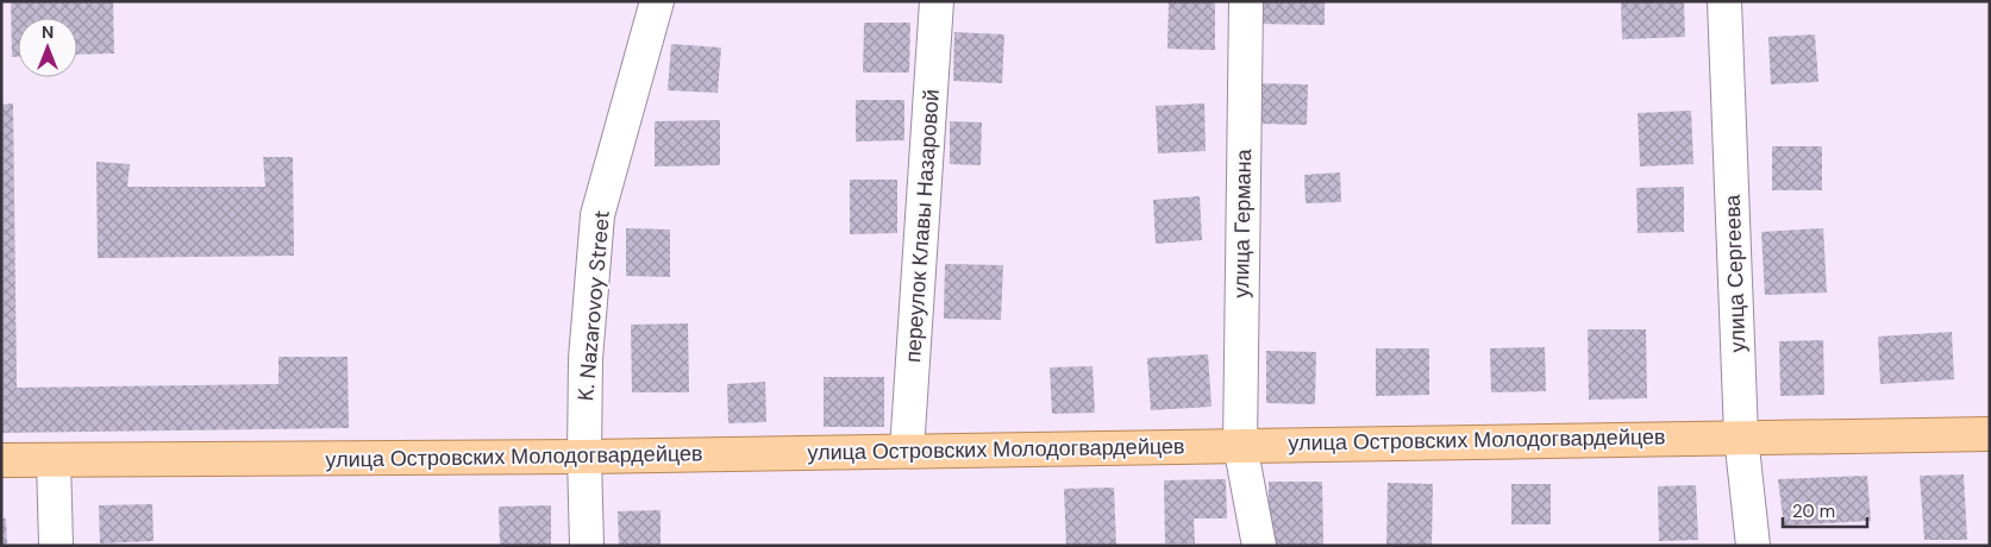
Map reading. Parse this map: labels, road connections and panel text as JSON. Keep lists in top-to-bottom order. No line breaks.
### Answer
{"streets":{"main road":["улица Островских Молодогвардейцев"],"street":["улица Германа","переулок Клавы Назаровой","улица Сергеева","K. Nazarovoy Street"]},"crossings":[["улица Германа","улица Островских Молодогвардейцев"],["переулок Клавы Назаровой","улица Островских Молодогвардейцев"],["улица Сергеева","улица Островских Молодогвардейцев"],["K. Nazarovoy Street","улица Островских Молодогвардейцев"]],"scale_bar":"20 m","north":"top"}
